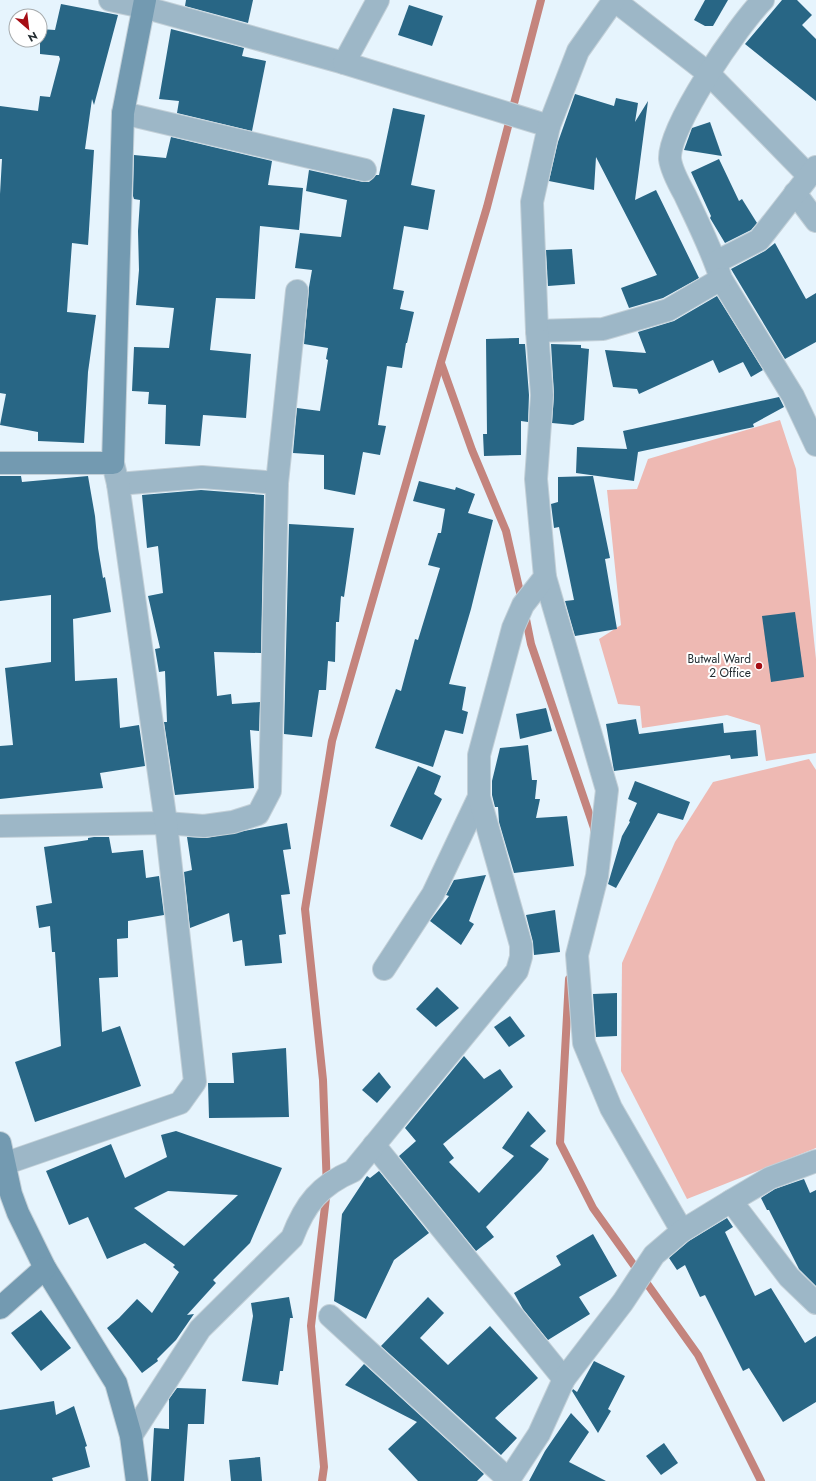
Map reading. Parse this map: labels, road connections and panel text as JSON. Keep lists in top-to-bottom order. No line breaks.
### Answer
{"places":["Butwal Ward 2 Office"],"north":"bottom right"}
